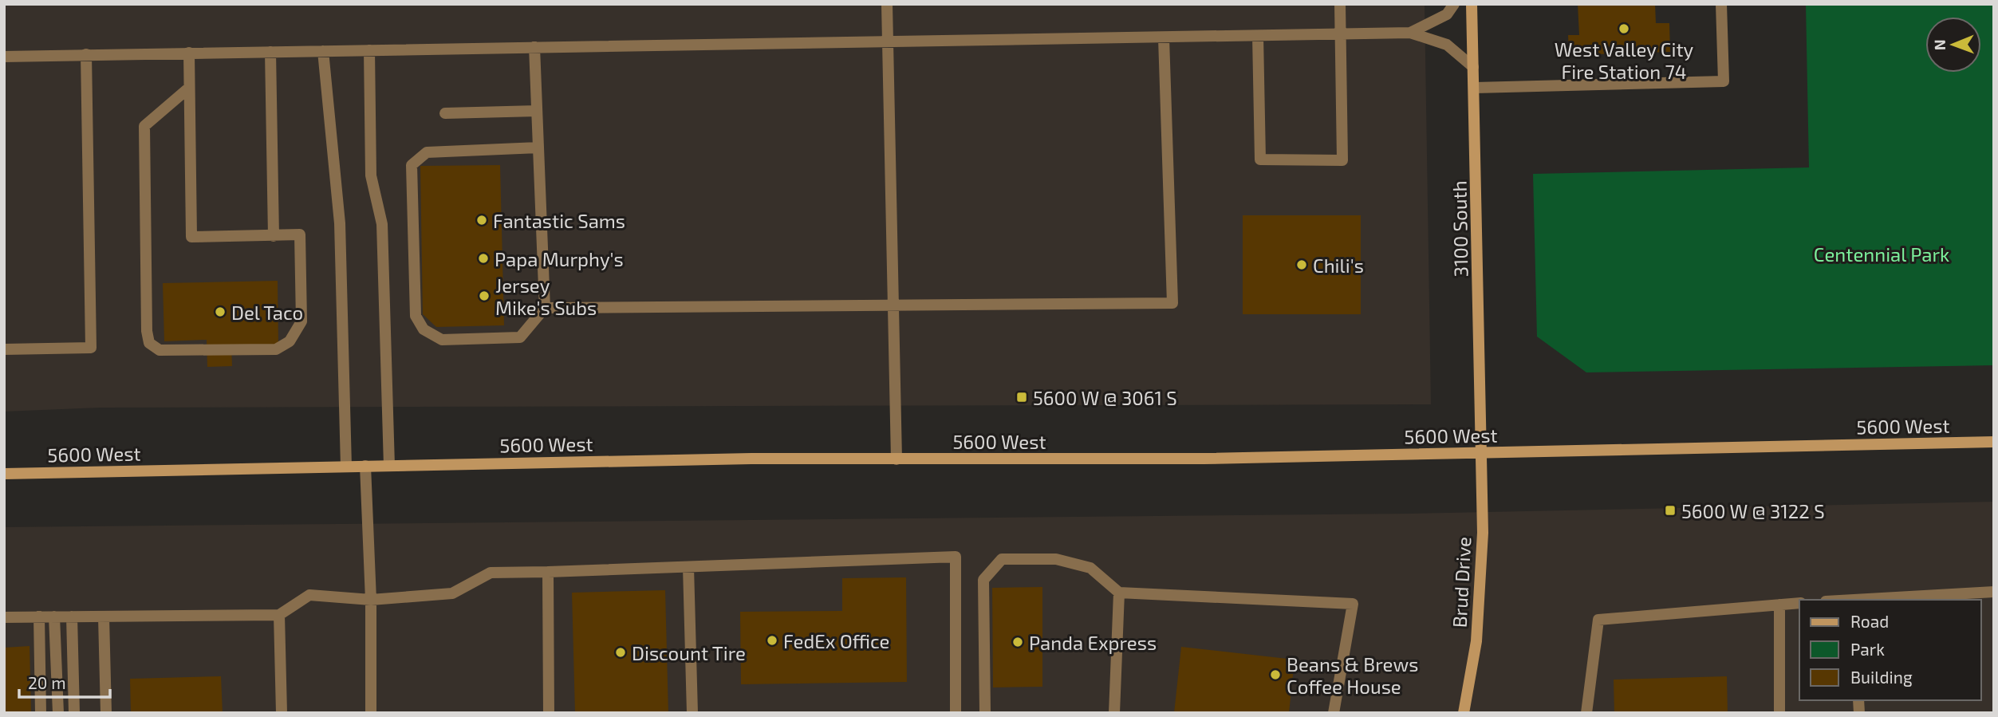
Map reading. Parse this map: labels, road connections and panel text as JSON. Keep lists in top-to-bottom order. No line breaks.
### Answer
{"streets":{"main road":["3100 South","5600 West","Brud Drive"]},"crossings":[["3100 South","5600 West"],["3100 South","Brud Drive"],["5600 West","Brud Drive"]],"parks":["Centennial Park"],"places":{"other":["West Valley City Fire Station 74","Fantastic Sams","Papa Murphy's","Chili's","Jersey Mike's Subs","Del Taco","FedEx Office","Panda Express","Discount Tire","Beans & Brews Coffee House"],"transit":["5600 W @ 3061 S","5600 W @ 3122 S"]},"legend":["Road","Park","Building"],"scale_bar":"20 m","north":"left"}
